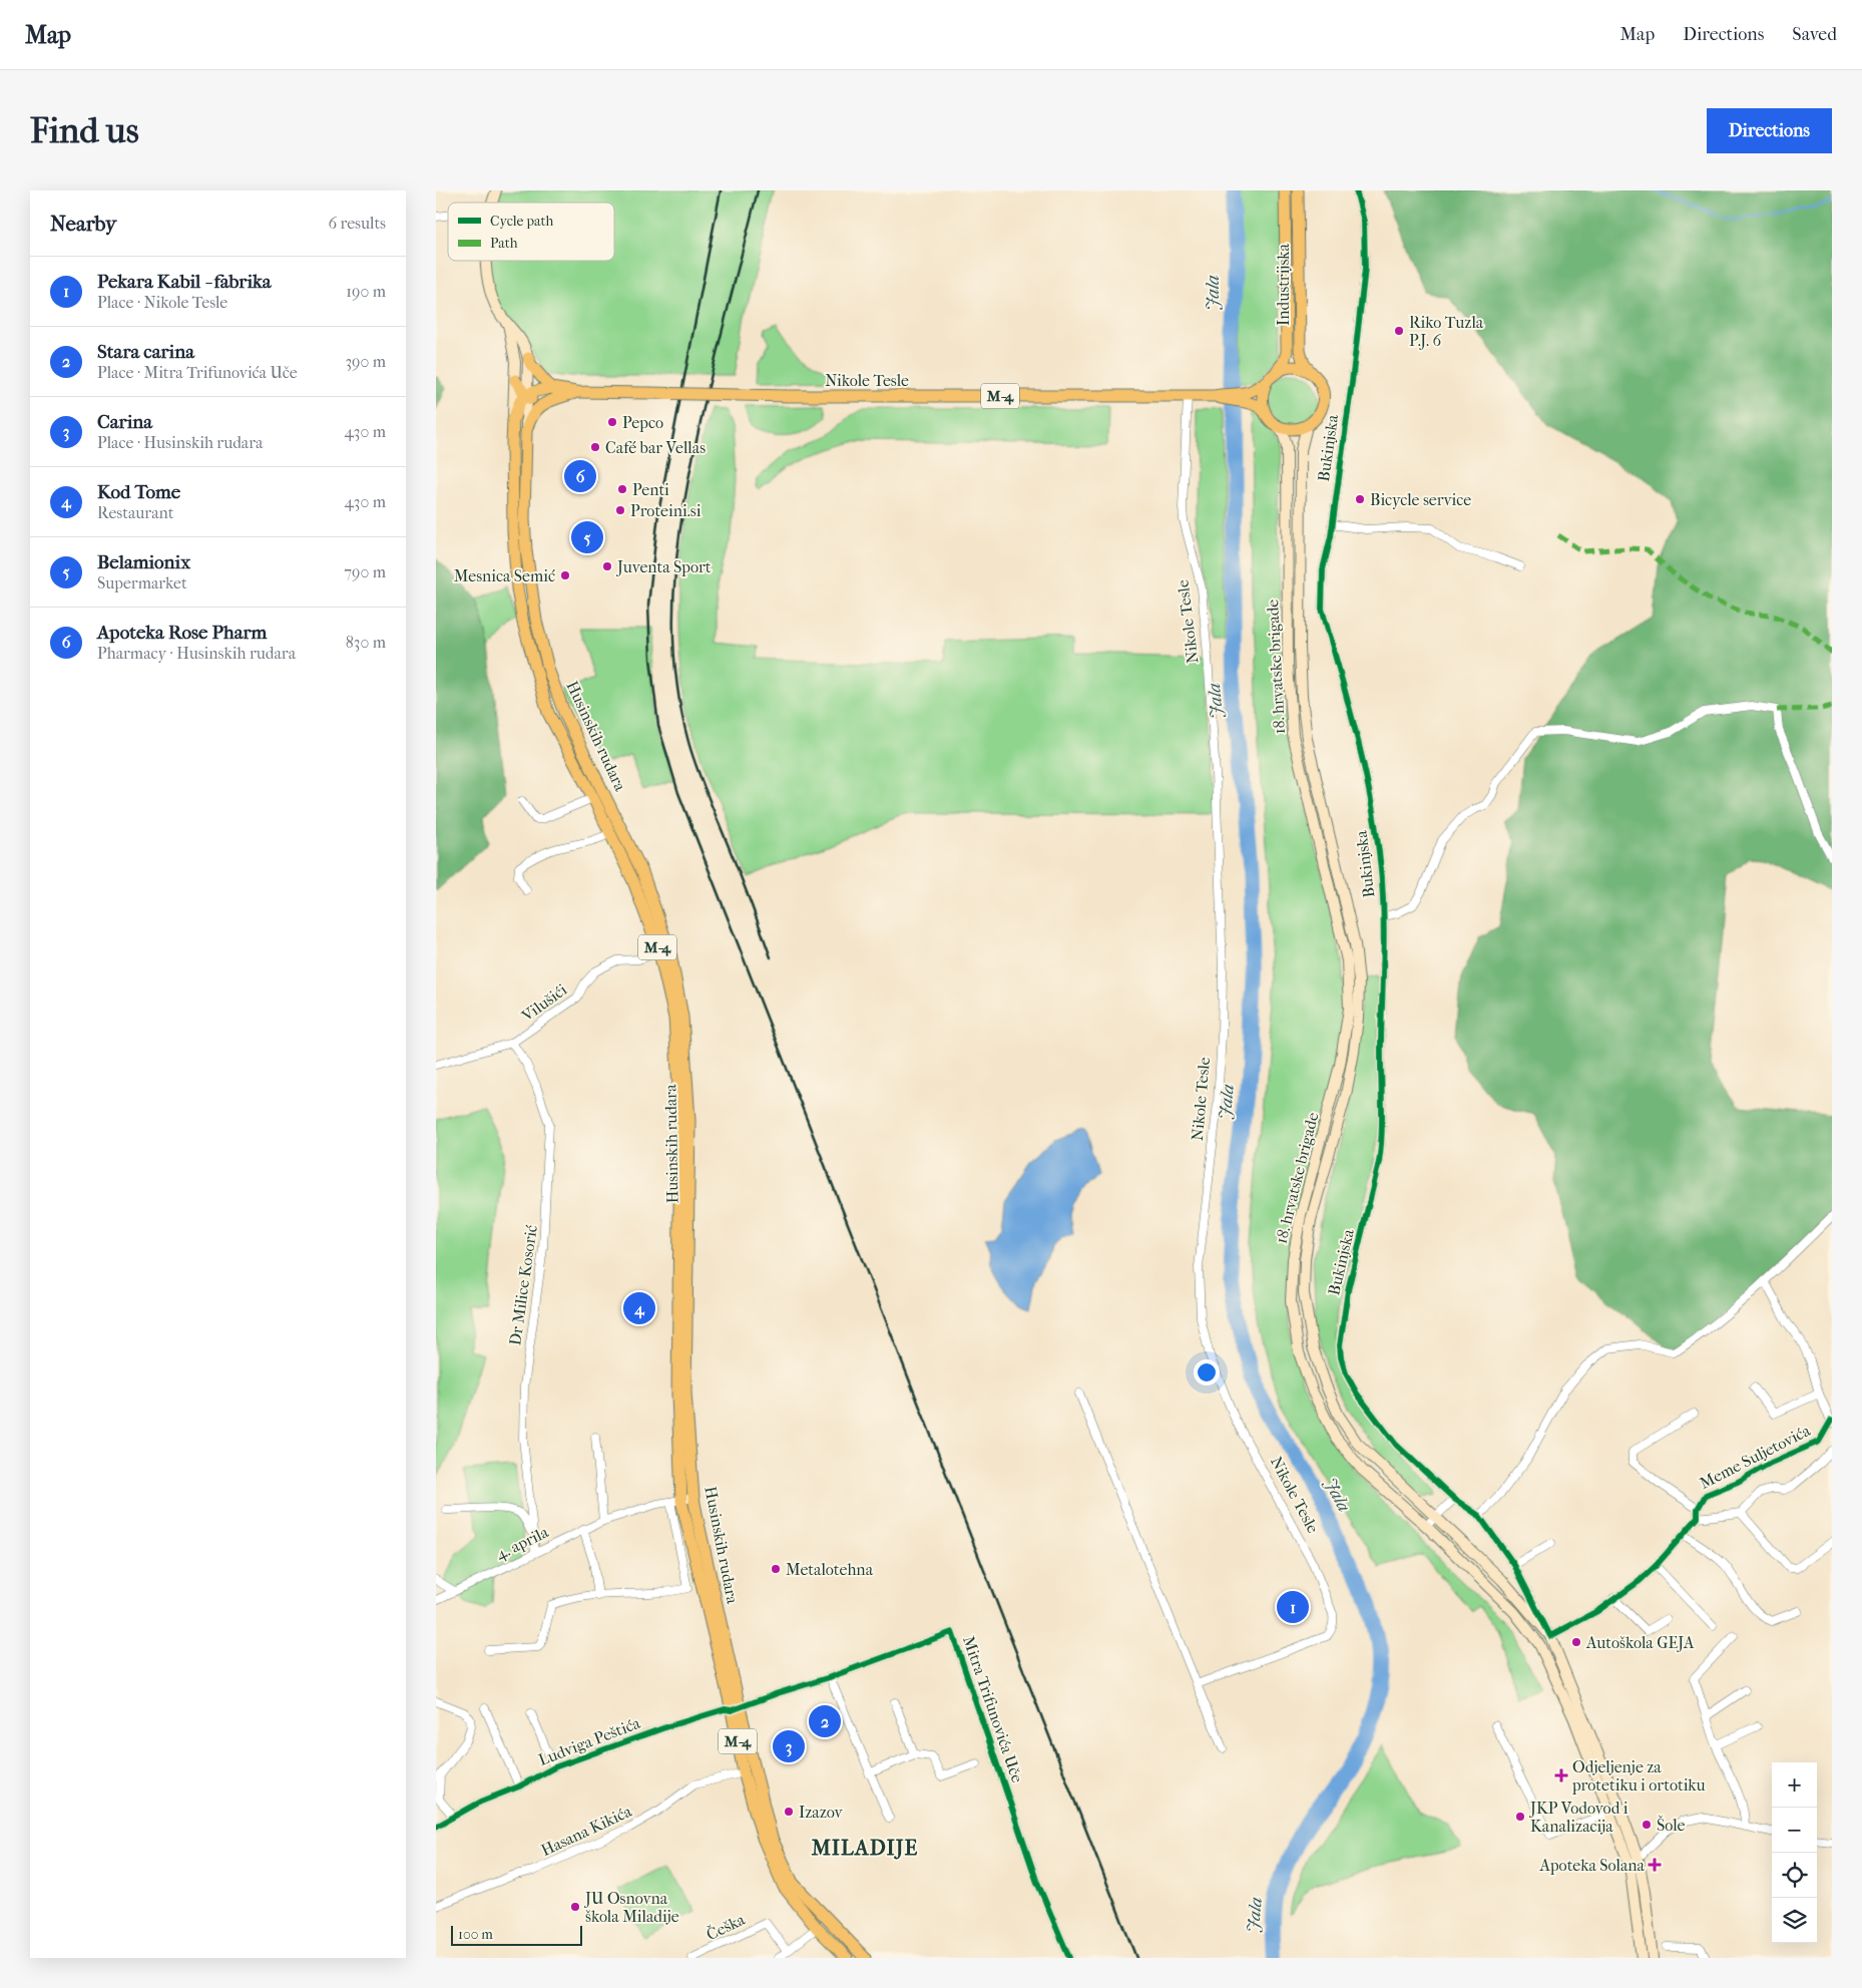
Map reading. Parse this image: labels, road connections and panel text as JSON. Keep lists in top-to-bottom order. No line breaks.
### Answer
{"streets":{"main road":["Industrijska","Nikole Tesle","M-4","18. hrvatske brigade","Husinskih rudara"],"street":["Bukinjska","Vilušići","Dr Milice Kosorić","Meme Suljetovića","4. aprila","Mitra Trifunovića Uče","Ludviga Peštića","Hasana Kikića","Češka"]},"crossings":[["Industrijska","Nikole Tesle"],["Industrijska","M-4"],["Industrijska","18. hrvatske brigade"],["Nikole Tesle","M-4"],["Nikole Tesle","18. hrvatske brigade"],["Nikole Tesle","Husinskih rudara"],["M-4","18. hrvatske brigade"],["M-4","Husinskih rudara"],["18. hrvatske brigade","Meme Suljetovića"],["Husinskih rudara","Vilušići"],["Husinskih rudara","4. aprila"],["Husinskih rudara","Mitra Trifunovića Uče"],["Husinskih rudara","Ludviga Peštića"],["Husinskih rudara","Hasana Kikića"],["Vilušići","Dr Milice Kosorić"],["Dr Milice Kosorić","4. aprila"],["Mitra Trifunovića Uče","Ludviga Peštića"]],"districts":["MILADIJE"],"water":["Jala"],"places":{"other":["Riko Tuzla P.J. 6","Pepco","Café bar Vellas","Penti","Bicycle service","Proteini.si","Juventa Sport","Mesnica Semić","Metalotehna","Autoškola GEJA","Izazov","JKP Vodovod i Kanalizacija","Šole","JU Osnovna škola Miladije"],"health":["Odjeljenje za protetiku i ortotiku","Apoteka Solana"]},"legend":["Cycle path","Path"],"scale_bar":"100 m","page":{"header":"Map","nav":["Map","Directions","Saved"],"buttons":"Directions","title":"Find us","heading":["Nearby","6 results"],"list":[{"mark":"1","name":"Pekara Kabil - fabrika","note":"Place · Nikole Tesle","value":"190 m"},{"mark":"2","name":"Stara carina","note":"Place · Mitra Trifunovića Uče","value":"390 m"},{"mark":"3","name":"Carina","note":"Place · Husinskih rudara","value":"430 m"},{"mark":"4","name":"Kod Tome","note":"Restaurant","value":"430 m"},{"mark":"5","name":"Belamionix","note":"Supermarket","value":"790 m"},{"mark":"6","name":"Apoteka Rose Pharm","note":"Pharmacy · Husinskih rudara","value":"830 m"}],"pins":["6","5","4","1","2","3"],"map_buttons":["+","−"],"scale":"100 m"}}
